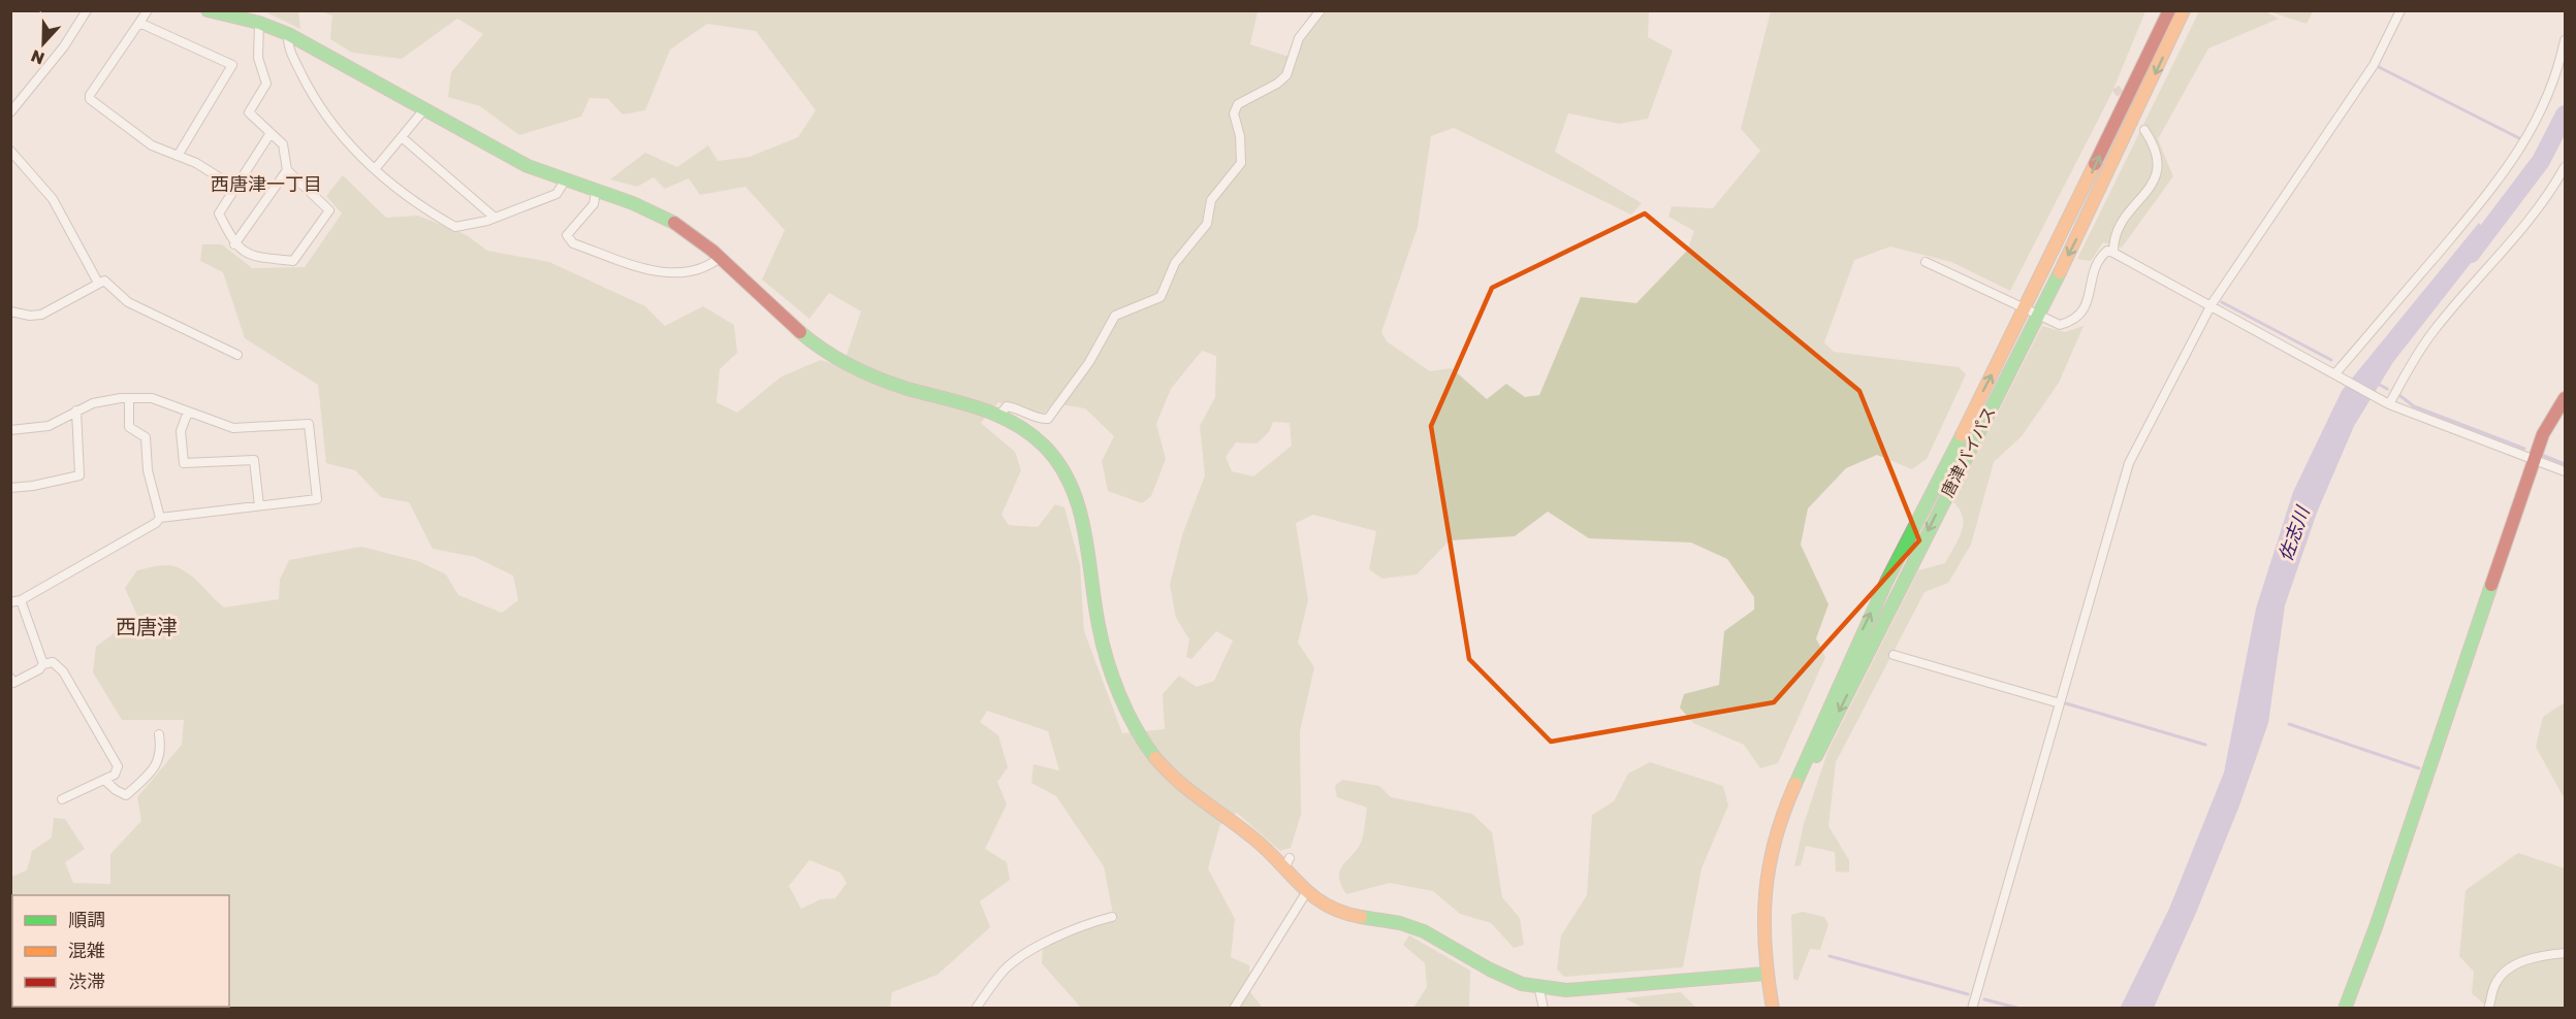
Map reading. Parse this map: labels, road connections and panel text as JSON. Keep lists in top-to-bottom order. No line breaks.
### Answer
{"streets":{"main road":["唐津バイパス"]},"districts":["西唐津一丁目","西唐津"],"water":["佐志川"],"legend":["順調","混雑","渋滞"],"north":"bottom"}
